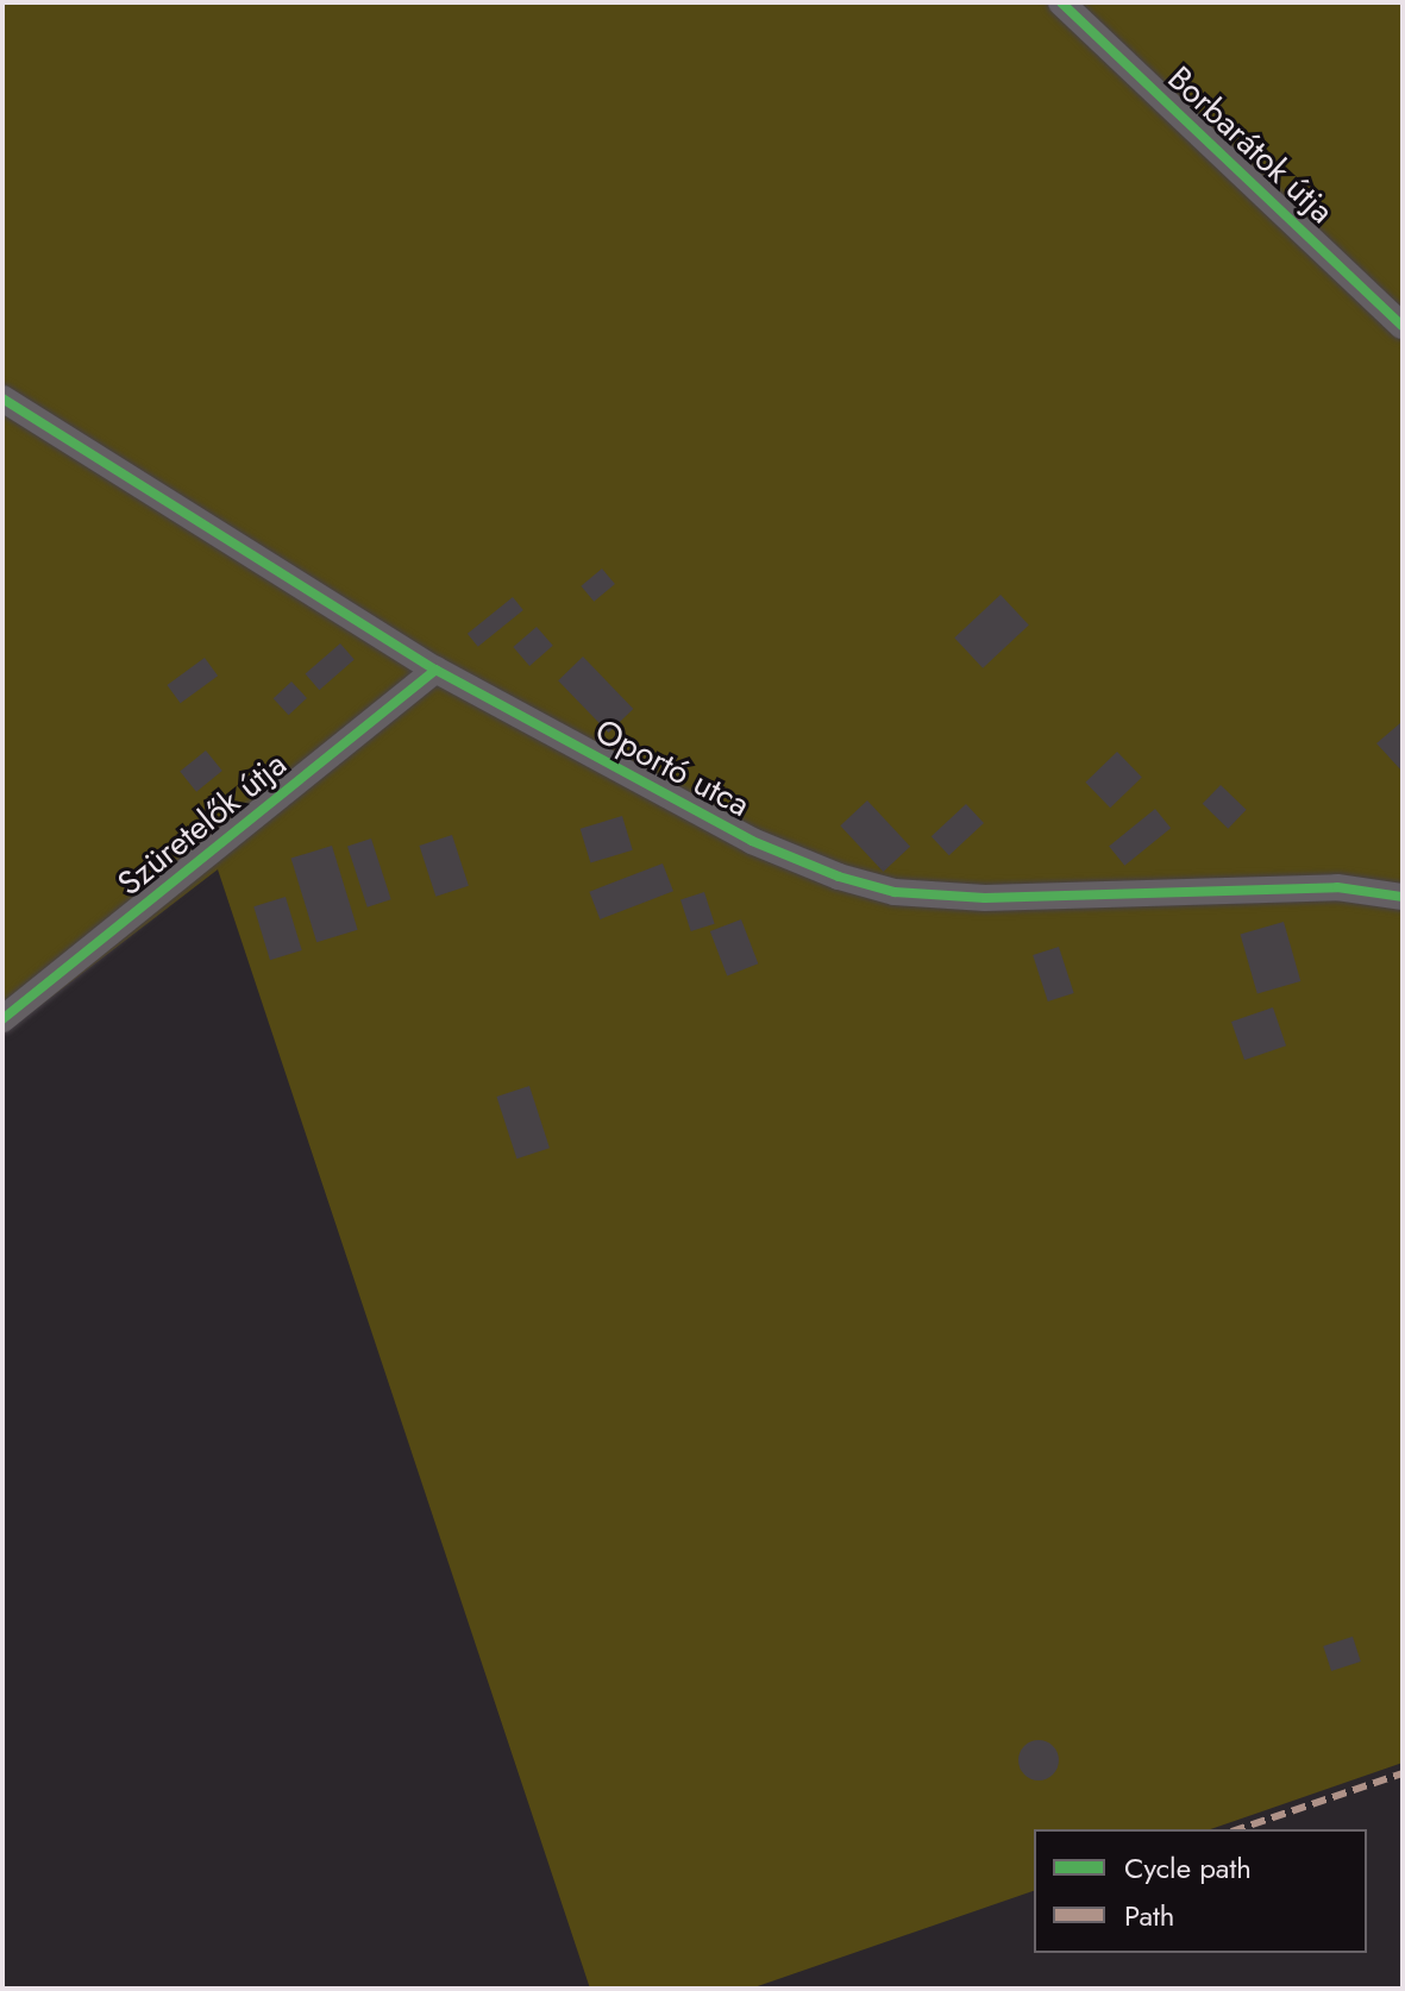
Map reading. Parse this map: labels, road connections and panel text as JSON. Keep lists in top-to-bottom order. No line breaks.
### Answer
{"streets":{"street":["Borbarátok útja","Oportó utca","Szüretelők útja"]},"crossings":[["Oportó utca","Szüretelők útja"]],"legend":["Cycle path","Path"]}
